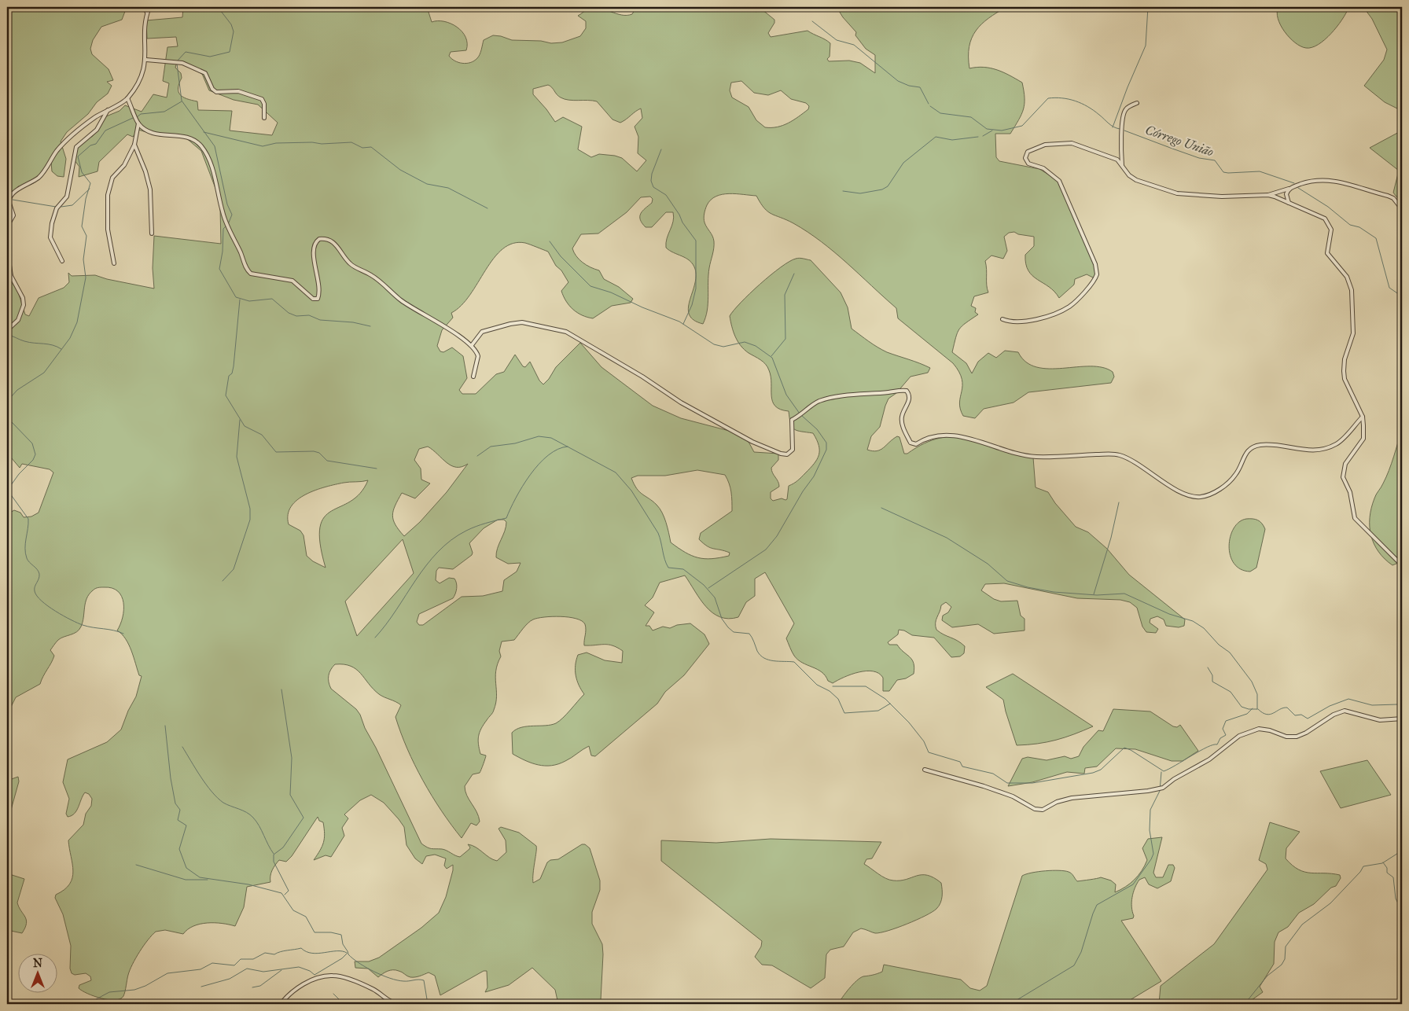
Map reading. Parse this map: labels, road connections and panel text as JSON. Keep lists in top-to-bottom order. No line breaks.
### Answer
{"water":["Córrego União"],"north":"top"}
